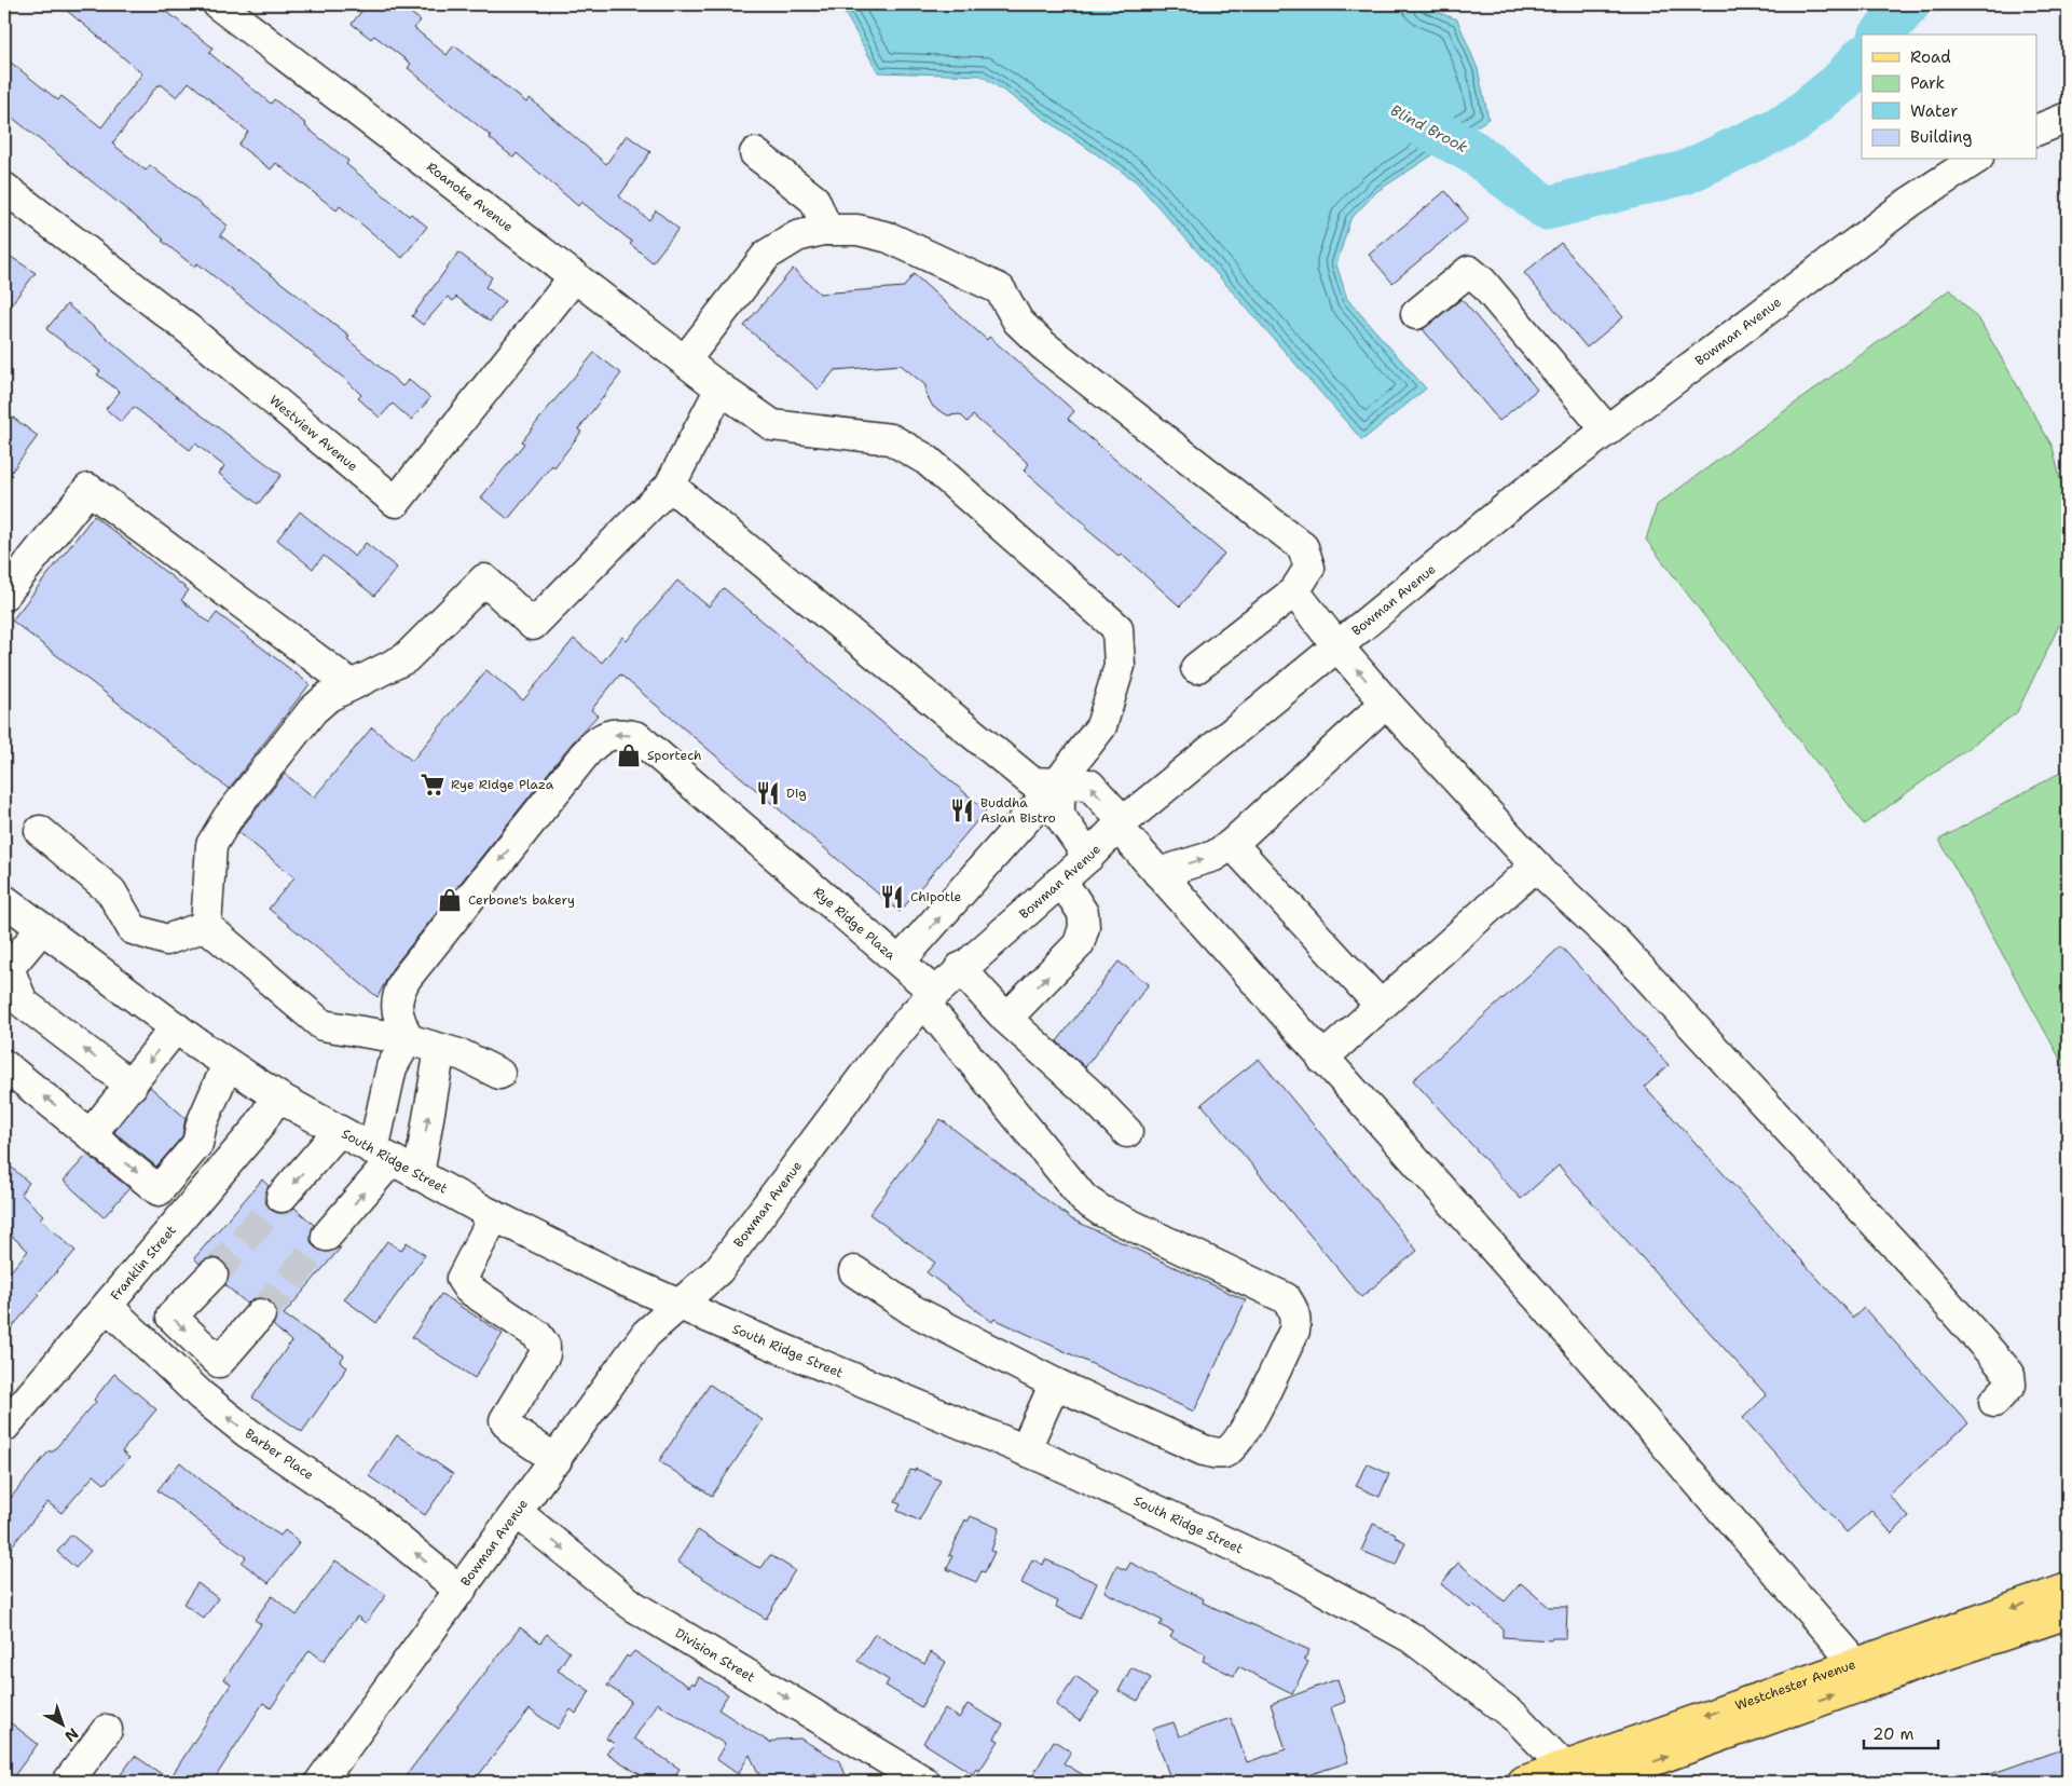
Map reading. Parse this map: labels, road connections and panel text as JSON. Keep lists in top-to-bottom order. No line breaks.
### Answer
{"streets":{"main road":["Westchester Avenue"],"street":["Roanoke Avenue","Bowman Avenue","Westview Avenue","Rye Ridge Plaza","South Ridge Street","Franklin Street","Barber Place","Division Street"]},"crossings":[["Roanoke Avenue","Westview Avenue"],["Roanoke Avenue","Rye Ridge Plaza"],["Bowman Avenue","Rye Ridge Plaza"],["Bowman Avenue","South Ridge Street"],["Bowman Avenue","Barber Place"],["Bowman Avenue","Division Street"],["South Ridge Street","Franklin Street"],["South Ridge Street","Westchester Avenue"],["Franklin Street","Barber Place"]],"one_way":["Barber Place","Division Street"],"water":["Blind Brook"],"places":{"shop":["Sportech","Cerbone's bakery"],"supermarket":["Rye Ridge Plaza"],"restaurant":["Dig","Buddha Asian Bistro","Chipotle"]},"legend":["Road","Park","Water","Building"],"scale_bar":"20 m","north":"bottom right"}
